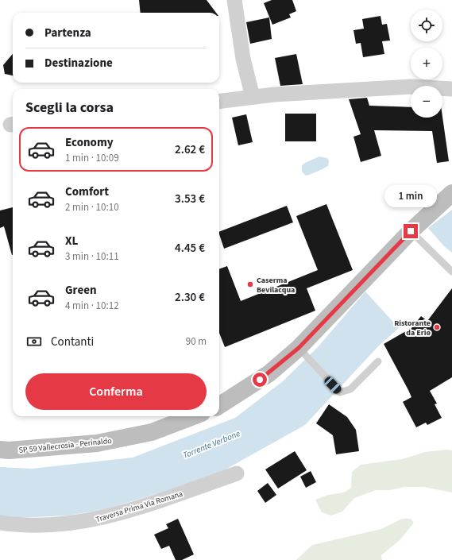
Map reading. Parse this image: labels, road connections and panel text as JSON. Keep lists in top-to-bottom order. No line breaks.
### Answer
{"streets":{"main road":["SP 59 Vallecrosia - Perinaldo"],"street":["Traversa Prima Via Romana"]},"water":["Torrente Verbone"],"places":["Caserma Bevilacqua","Ristorante da Erio"],"page":{"map_buttons":["+","−"],"banner":["Partenza","Destinazione"],"heading":"Scegli la corsa","list":[{"name":"Economy","note":"1 min · 10:09","value":"2.62 €"},{"name":"Comfort","note":"2 min · 10:10","value":"3.53 €"},{"name":"XL","note":"3 min · 10:11","value":"4.45 €"},{"name":"Green","note":"4 min · 10:12","value":"2.30 €"}],"bubble":"1 min","pay":["Contanti","90 m"],"buttons":"Conferma"}}
